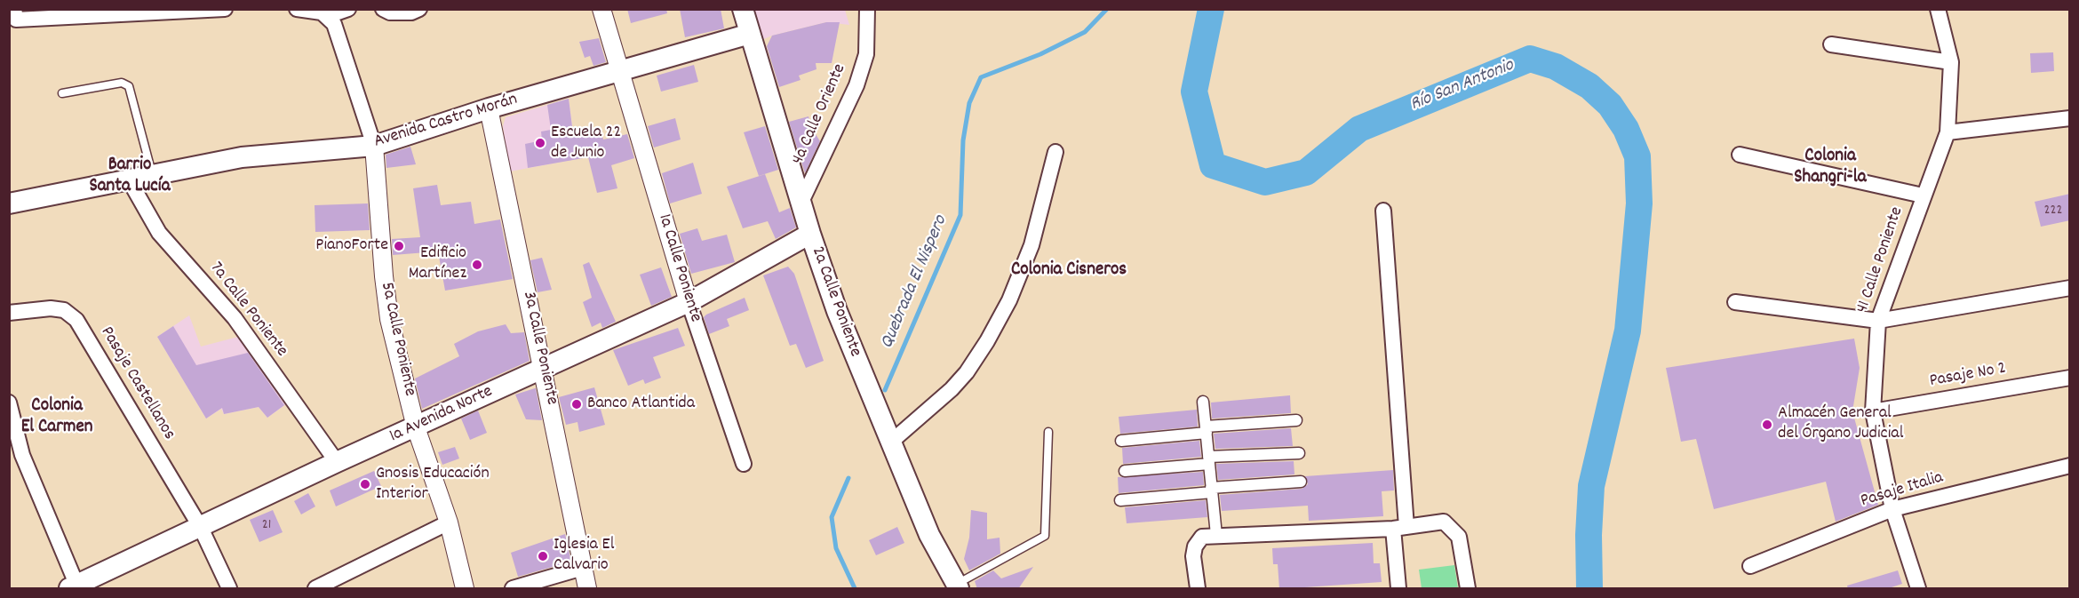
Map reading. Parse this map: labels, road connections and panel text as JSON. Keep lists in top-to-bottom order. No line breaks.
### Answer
{"streets":{"main road":["Avenida Castro Morán","2a Calle Poniente","1a Avenida Norte"],"street":["4a Calle Oriente","41 Calle Poniente","1a Calle Poniente","7a Calle Poniente","5a Calle Poniente","3a Calle Poniente","Pasaje No 2","Pasaje Castellanos","Pasaje Italia"]},"crossings":[["4a Calle Oriente","2a Calle Poniente"],["Avenida Castro Morán","1a Calle Poniente"],["Avenida Castro Morán","2a Calle Poniente"],["Avenida Castro Morán","7a Calle Poniente"],["Avenida Castro Morán","5a Calle Poniente"],["Avenida Castro Morán","3a Calle Poniente"],["41 Calle Poniente","Pasaje No 2"],["41 Calle Poniente","Pasaje Italia"],["1a Calle Poniente","1a Avenida Norte"],["2a Calle Poniente","1a Avenida Norte"],["7a Calle Poniente","1a Avenida Norte"],["5a Calle Poniente","1a Avenida Norte"],["3a Calle Poniente","1a Avenida Norte"],["Pasaje Castellanos","1a Avenida Norte"]],"districts":["Colonia Shangri-la","Barrio Santa Lucía","Colonia Cisneros","Colonia El Carmen"],"water":["Río San Antonio","Quebrada El Nispero"],"places":["Escuela 22 de Junio","PianoForte","Edificio Martínez","Banco Atlantida","Almacén General del Órgano Judicial","Gnosis Educación Interior","Iglesia El Calvario"],"house_numbers":["222","21"]}
